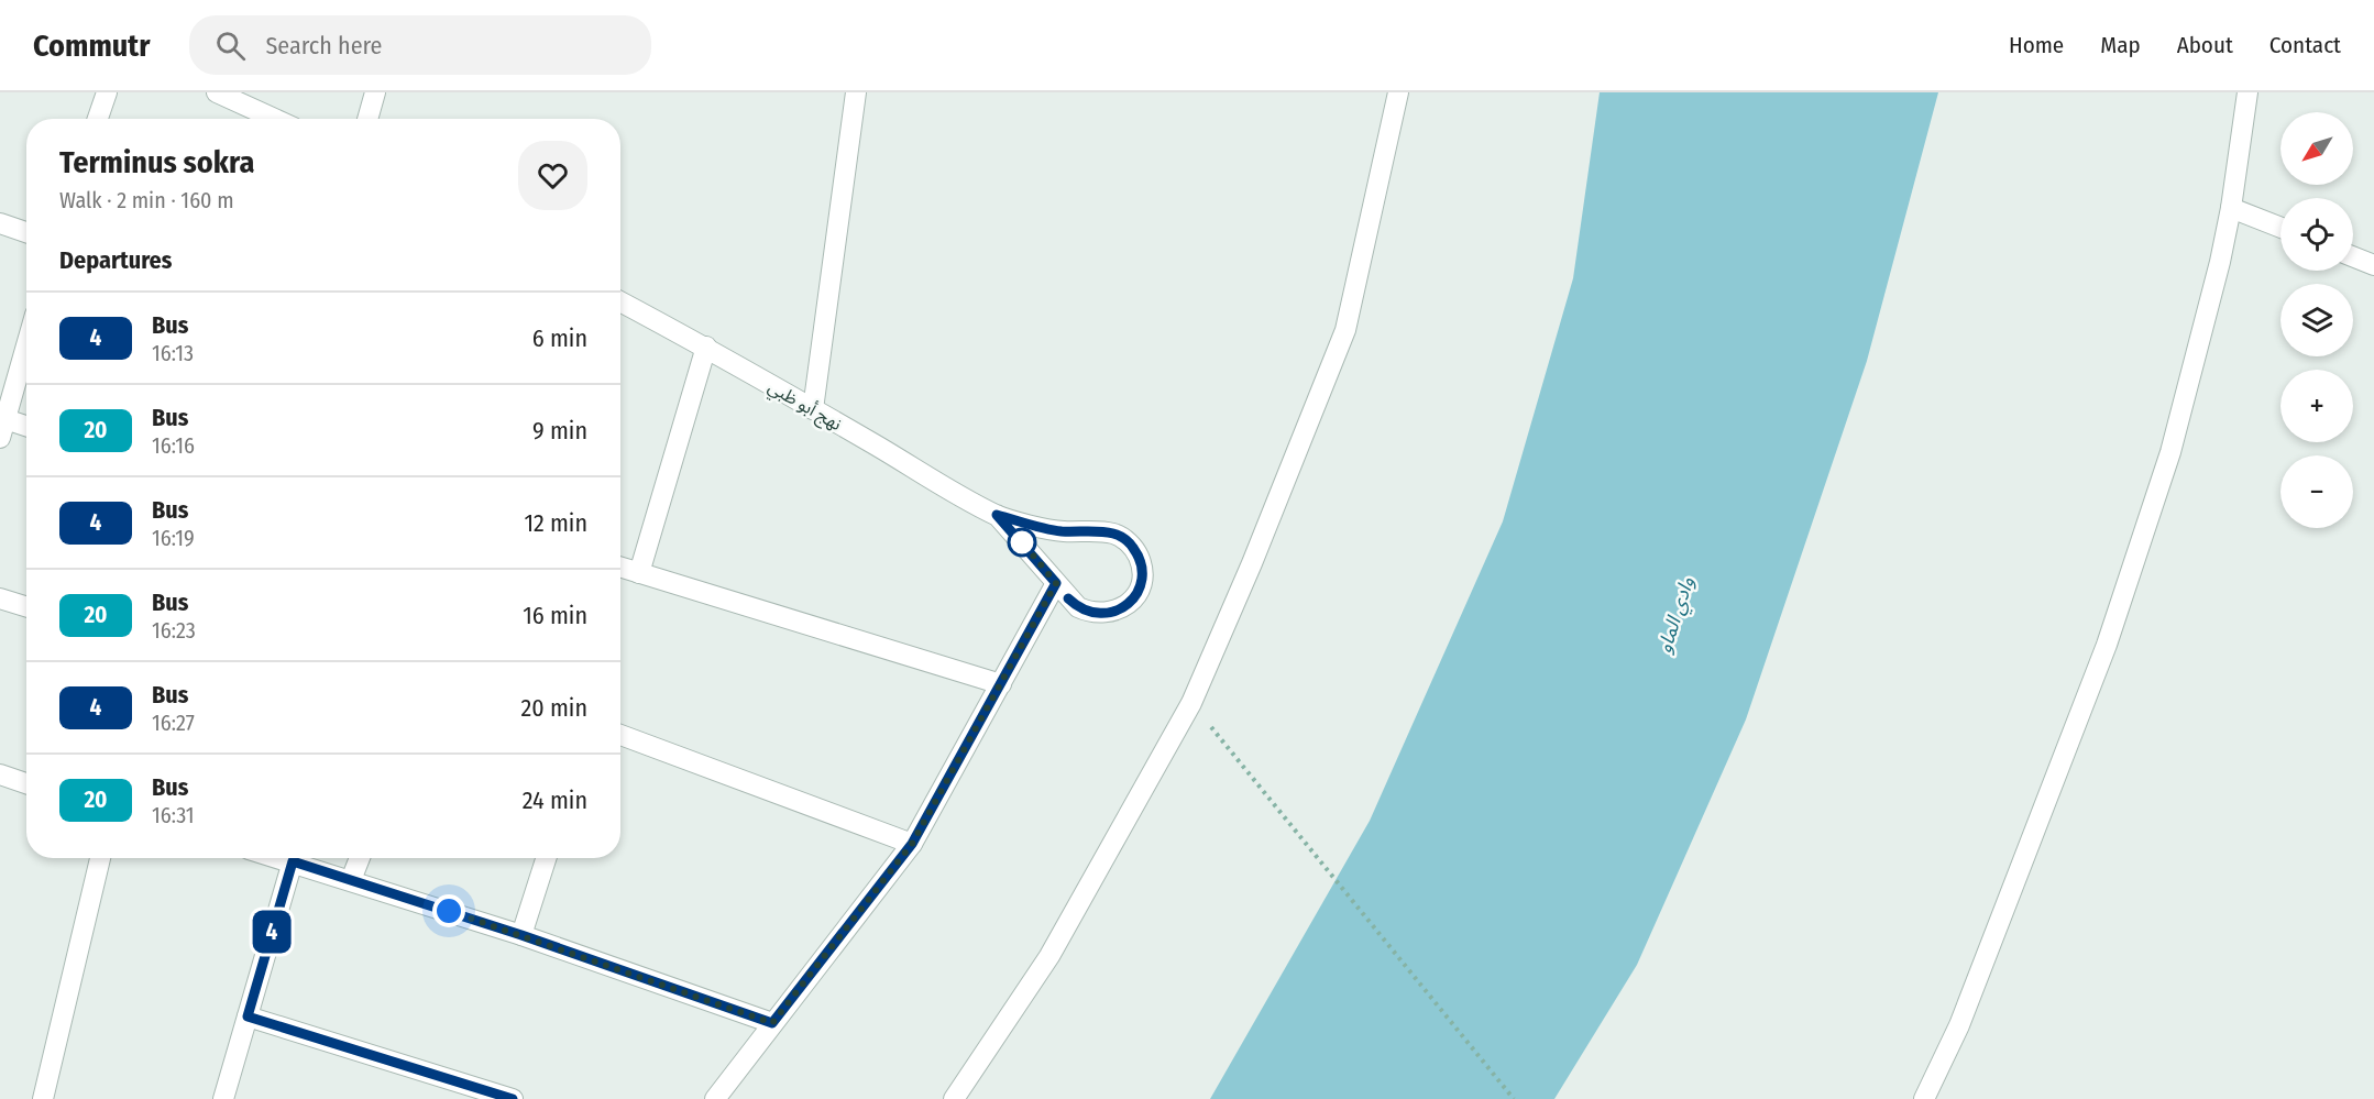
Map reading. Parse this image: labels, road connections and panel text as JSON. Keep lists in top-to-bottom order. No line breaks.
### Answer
{"streets":{"street":["نهج أبو ظبي"]},"water":["وادي الماو"],"lines":["bus line 4"],"north":"bottom left","page":{"header":"Commutr","search":"Search here","nav":["Home","Map","About","Contact"],"on_map":"4","map_buttons":["+","−"],"heading":[["Terminus sokra","Walk · 2 min · 160 m"],"Departures"],"list":[{"mark":"4","name":"Bus","note":"16:13","value":"6 min"},{"mark":"20","name":"Bus","note":"16:16","value":"9 min"},{"mark":"4","name":"Bus","note":"16:19","value":"12 min"},{"mark":"20","name":"Bus","note":"16:23","value":"16 min"},{"mark":"4","name":"Bus","note":"16:27","value":"20 min"},{"mark":"20","name":"Bus","note":"16:31","value":"24 min"}]}}
